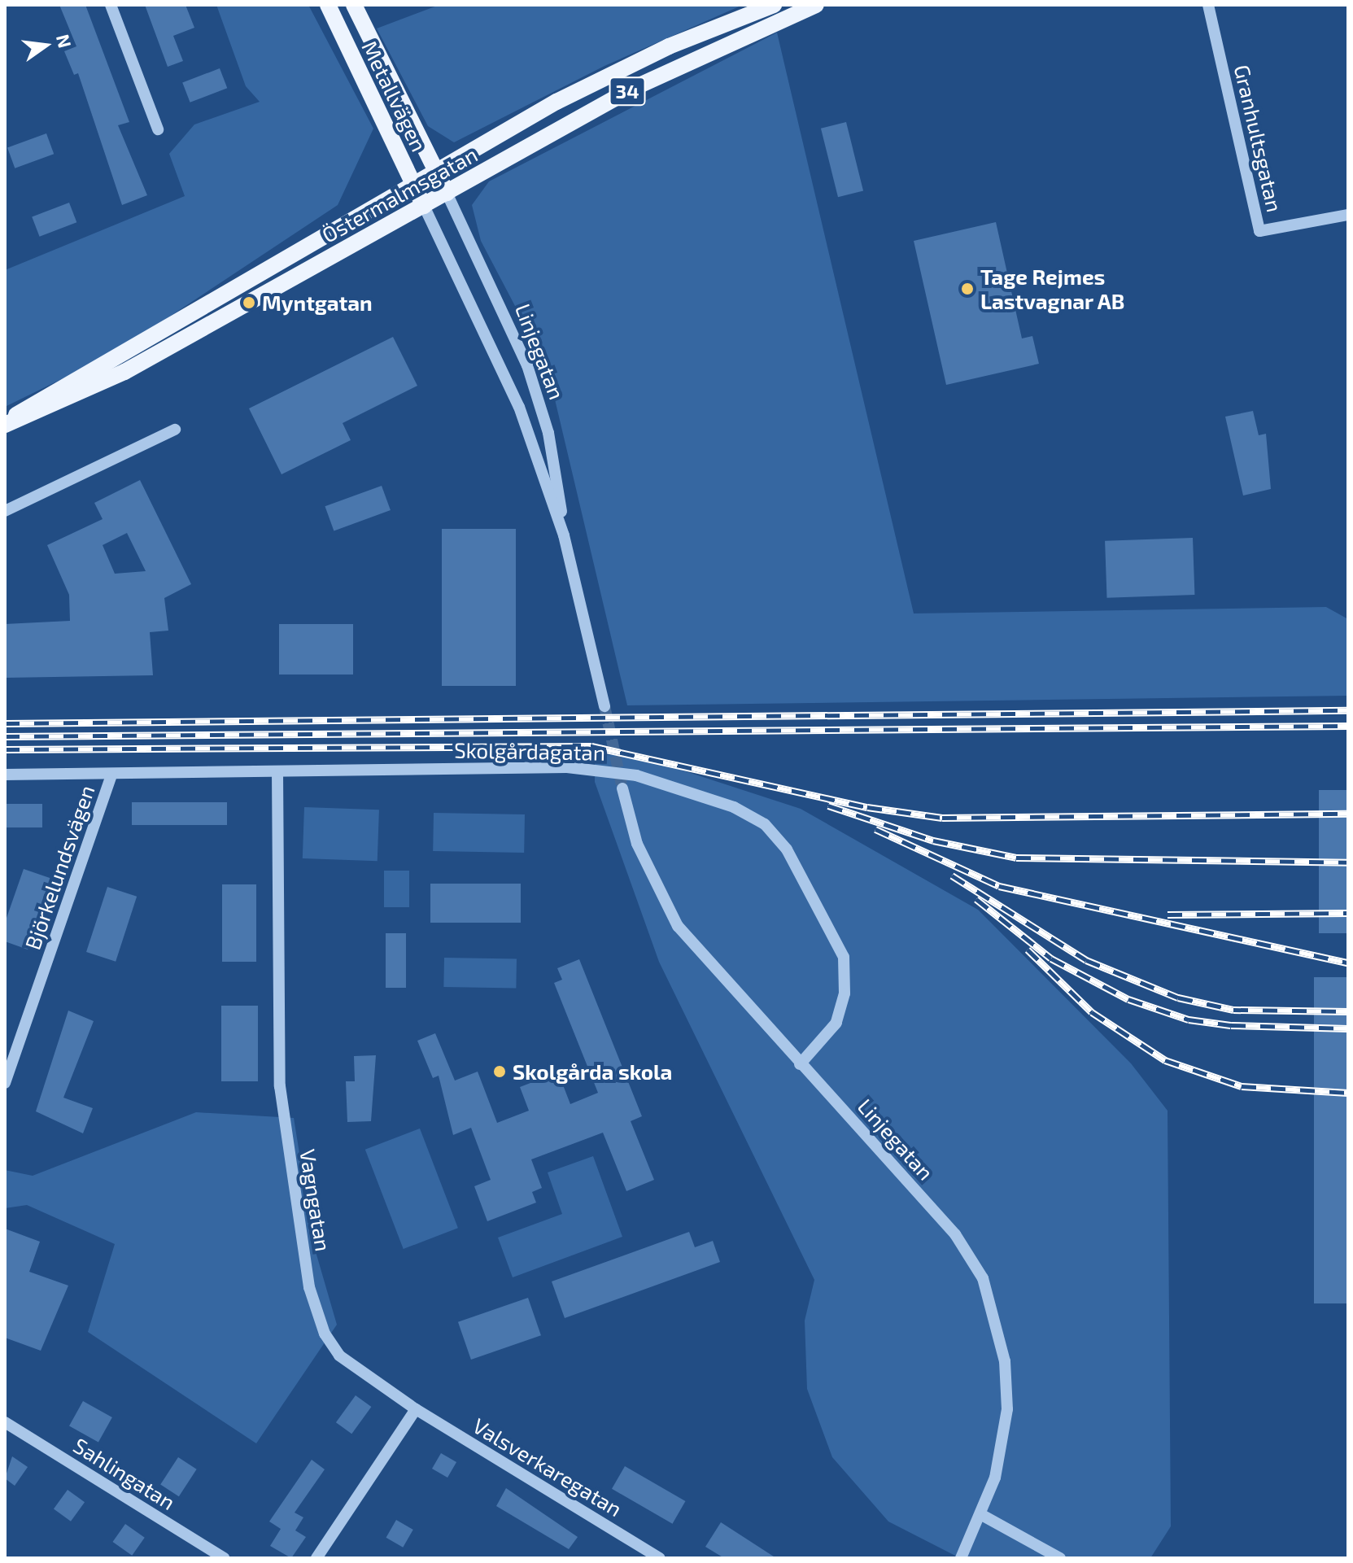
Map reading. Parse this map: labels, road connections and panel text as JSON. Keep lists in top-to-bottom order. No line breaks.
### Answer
{"streets":{"main road":["34","Metallvägen","Östermalmsgatan"],"street":["Granhultsgatan","Linjegatan","Skolgårdagatan","Björkelundsvägen","Vagngatan","Valsverkaregatan","Sahlingatan"]},"crossings":[["Metallvägen","Östermalmsgatan"],["Metallvägen","Linjegatan"],["Östermalmsgatan","Linjegatan"],["Linjegatan","Skolgårdagatan"],["Skolgårdagatan","Björkelundsvägen"],["Skolgårdagatan","Vagngatan"],["Vagngatan","Valsverkaregatan"]],"places":["Tage Rejmes Lastvagnar AB","Myntgatan","Skolgårda skola"],"north":"right"}
